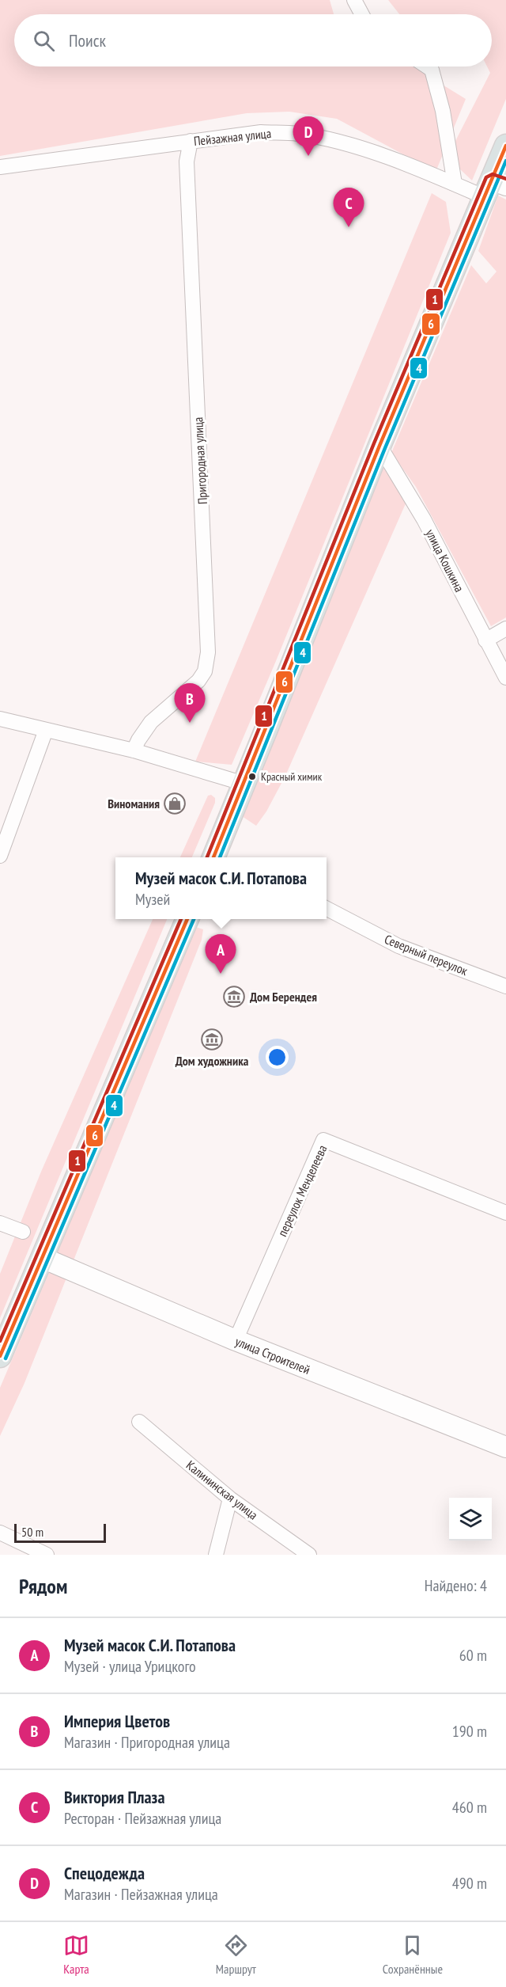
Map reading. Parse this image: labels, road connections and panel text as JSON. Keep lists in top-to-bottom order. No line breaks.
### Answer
{"streets":{"street":["Пейзажная улица","Пригородная улица","улица Кошкина","Северный переулок","переулок Менделеева","улица Строителей","Калининская улица"]},"crossings":[["Пейзажная улица","Пригородная улица"],["переулок Менделеева","улица Строителей"]],"places":{"other":["Красный химик"],"shop":["Виномания"],"museum":["Дом Берендея","Дом художника"]},"lines":["transit line 6","transit line 4","transit line 1"],"scale_bar":"50 m","page":{"search":"Поиск","pins":["D","C","B","A"],"popup":["Музей масок С.И. Потапова","Музей"],"scale":"50 m","heading":["Рядом","Найдено: 4"],"list":[{"mark":"A","name":"Музей масок С.И. Потапова","note":"Музей · улица Урицкого","value":"60 m"},{"mark":"B","name":"Империя Цветов","note":"Магазин · Пригородная улица","value":"190 m"},{"mark":"C","name":"Виктория Плаза","note":"Ресторан · Пейзажная улица","value":"460 m"},{"mark":"D","name":"Спецодежда","note":"Магазин · Пейзажная улица","value":"490 m"}],"nav":["Карта","Маршрут","Сохранённые"]}}
